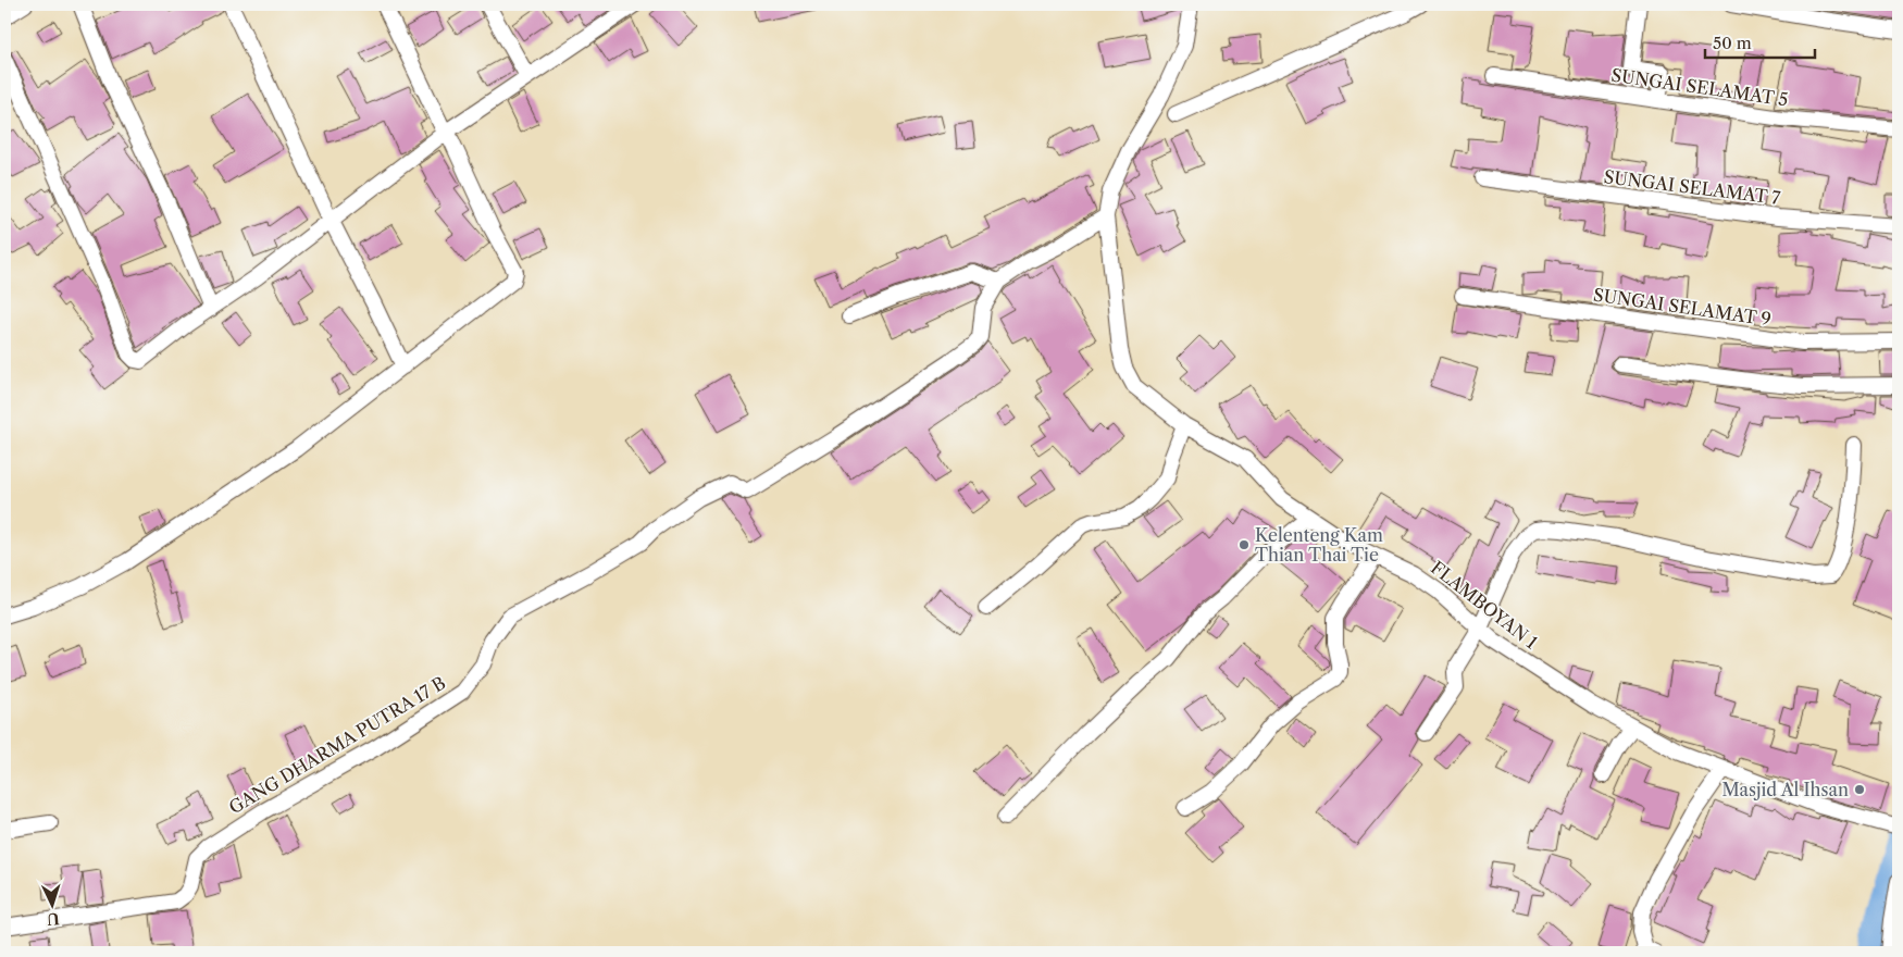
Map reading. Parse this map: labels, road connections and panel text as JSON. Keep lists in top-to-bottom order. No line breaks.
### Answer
{"streets":{"street":["SUNGAI SELAMAT 5","SUNGAI SELAMAT 7","SUNGAI SELAMAT 9","FLAMBOYAN 1","GANG DHARMA PUTRA 17 B"]},"places":["Kelenteng Kam Thian Thai Tie","Masjid Al Ihsan"],"scale_bar":"50 m","north":"bottom"}
